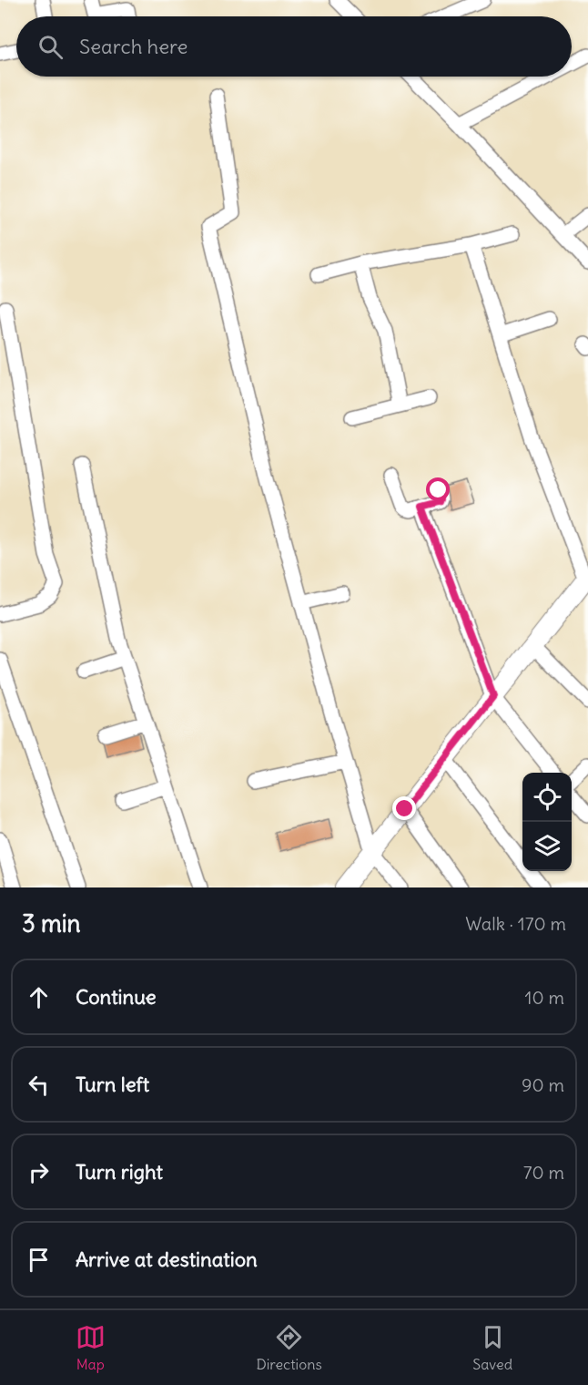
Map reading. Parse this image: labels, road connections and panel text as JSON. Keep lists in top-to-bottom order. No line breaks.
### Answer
{"page":{"search":"Search here","heading":["3 min","Walk · 170 m"],"list":[["Continue","10 m"],["Turn left","90 m"],["Turn right","70 m"],"Arrive at destination"],"nav":["Map","Directions","Saved"]}}
